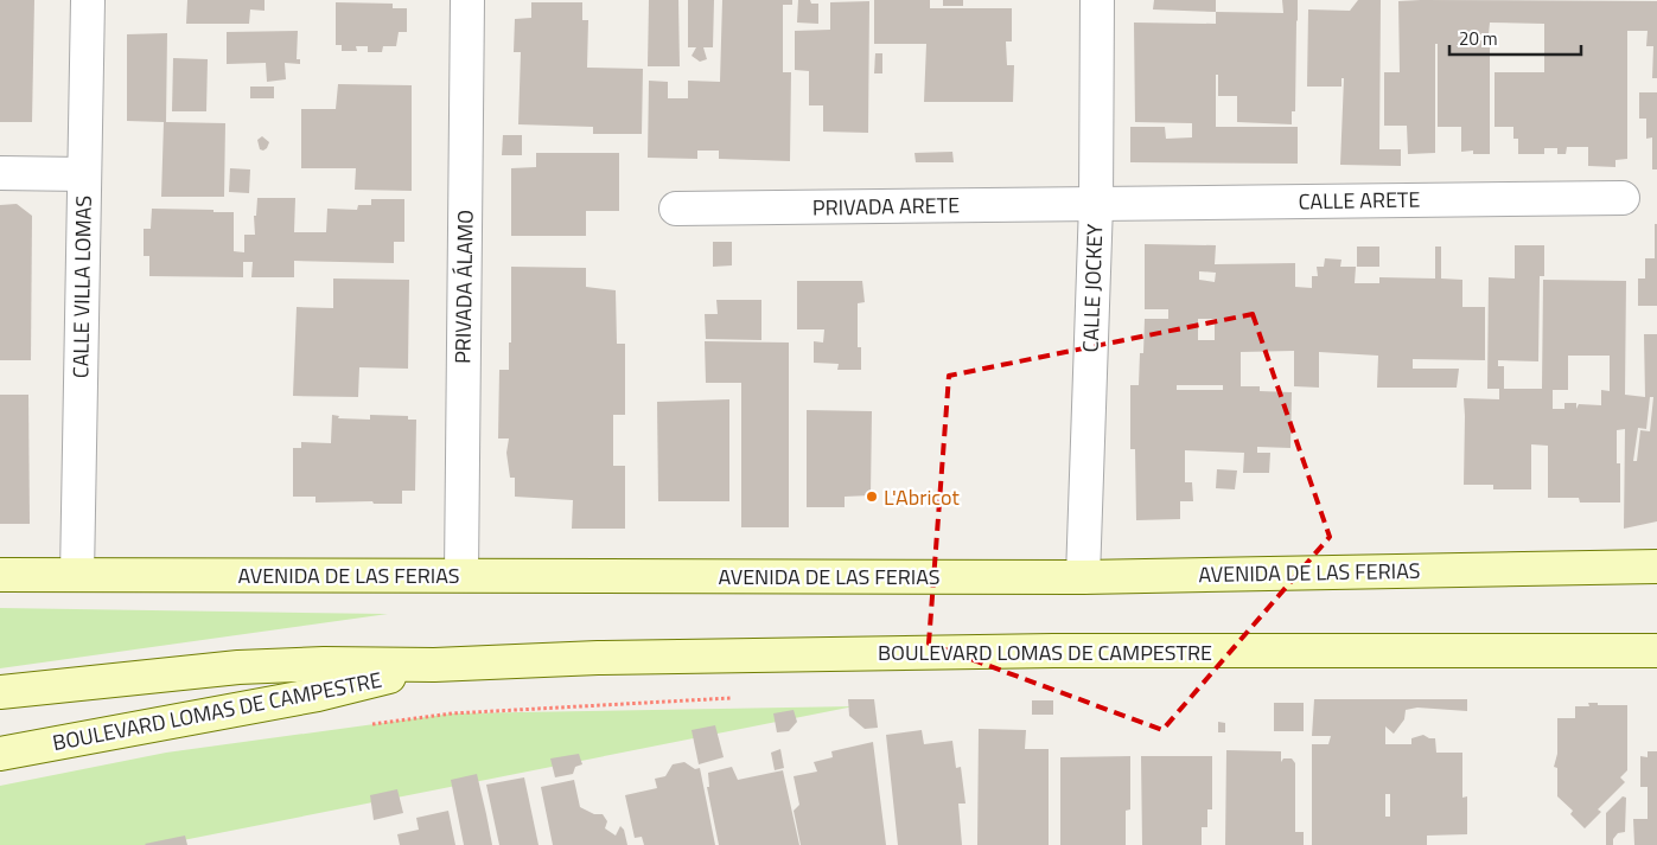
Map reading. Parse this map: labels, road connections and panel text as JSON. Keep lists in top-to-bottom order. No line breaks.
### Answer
{"streets":{"main road":["AVENIDA DE LAS FERIAS","BOULEVARD LOMAS DE CAMPESTRE"],"street":["CALLE ARETE","PRIVADA ARETE","CALLE VILLA LOMAS","PRIVADA ÁLAMO","CALLE JOCKEY"]},"crossings":[["CALLE ARETE","PRIVADA ARETE"],["CALLE ARETE","CALLE JOCKEY"],["PRIVADA ARETE","CALLE JOCKEY"],["CALLE VILLA LOMAS","AVENIDA DE LAS FERIAS"],["PRIVADA ÁLAMO","AVENIDA DE LAS FERIAS"],["CALLE JOCKEY","AVENIDA DE LAS FERIAS"]],"places":["L'Abricot"],"scale_bar":"20 m"}
